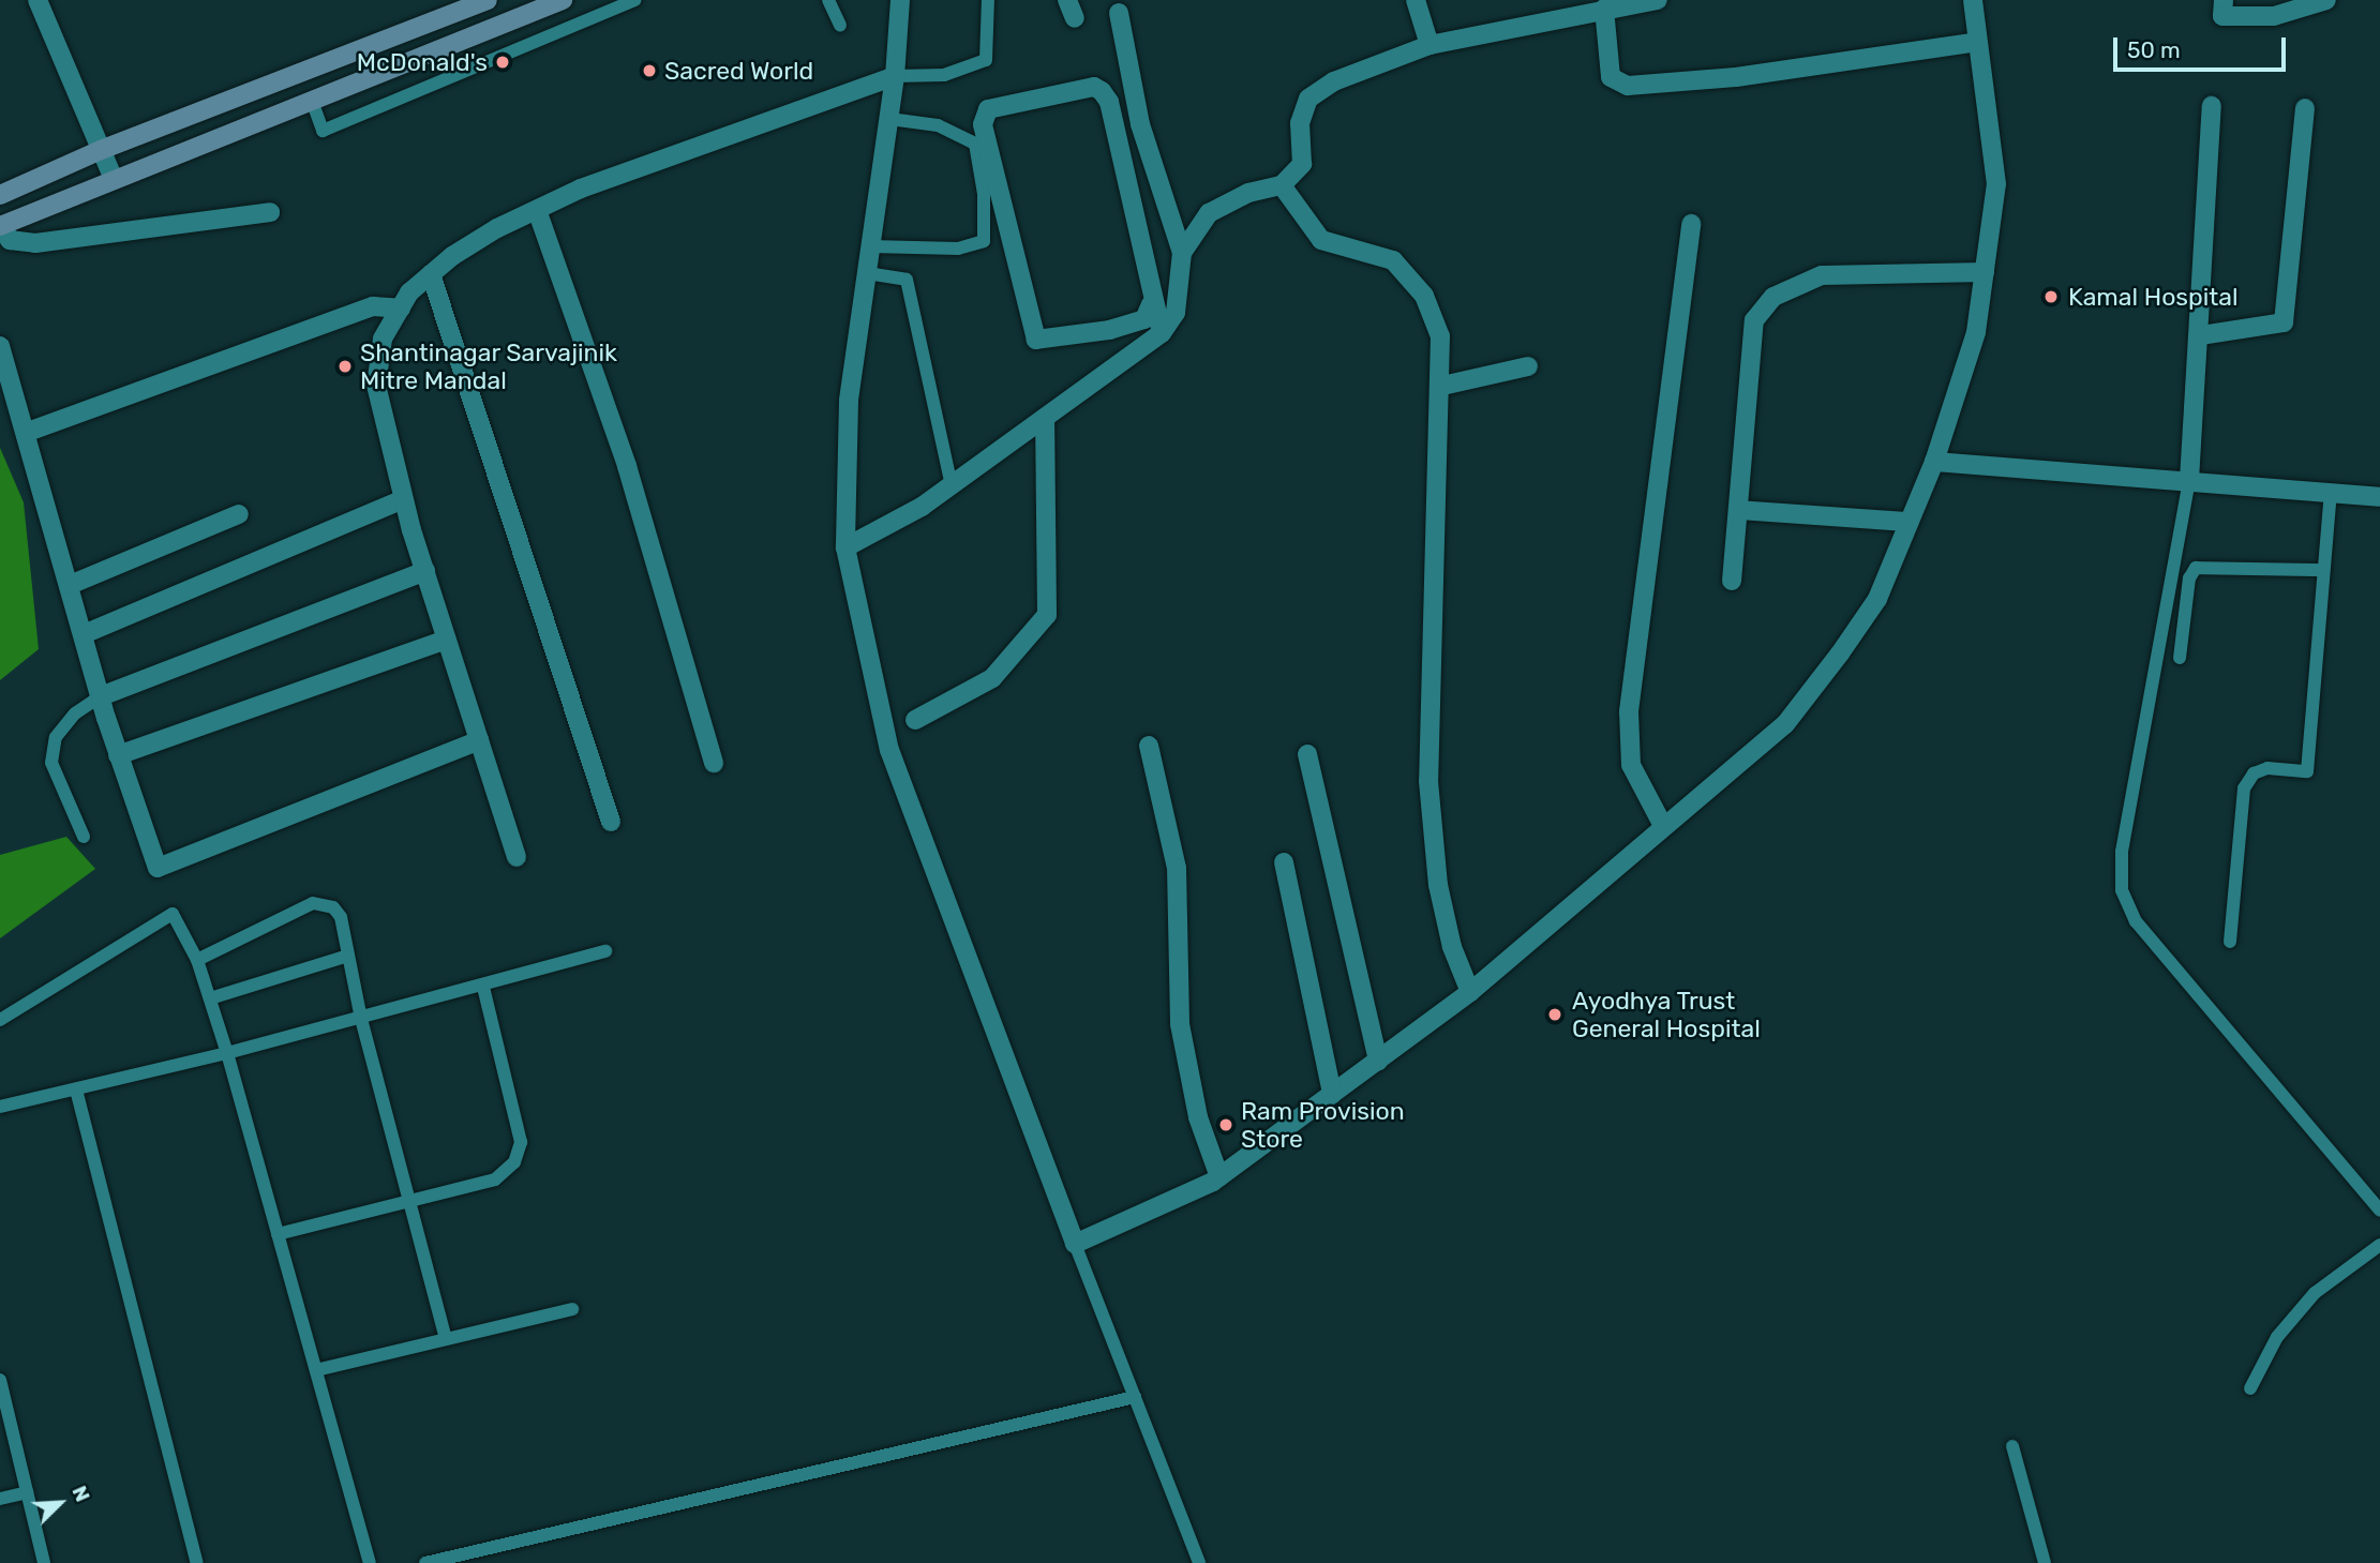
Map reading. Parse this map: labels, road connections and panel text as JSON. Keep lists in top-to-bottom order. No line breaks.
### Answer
{"places":["McDonald's","Sacred World","Kamal Hospital","Shantinagar Sarvajinik Mitre Mandal","Ayodhya Trust General Hospital","Ram Provision Store"],"scale_bar":"50 m","north":"top right"}
